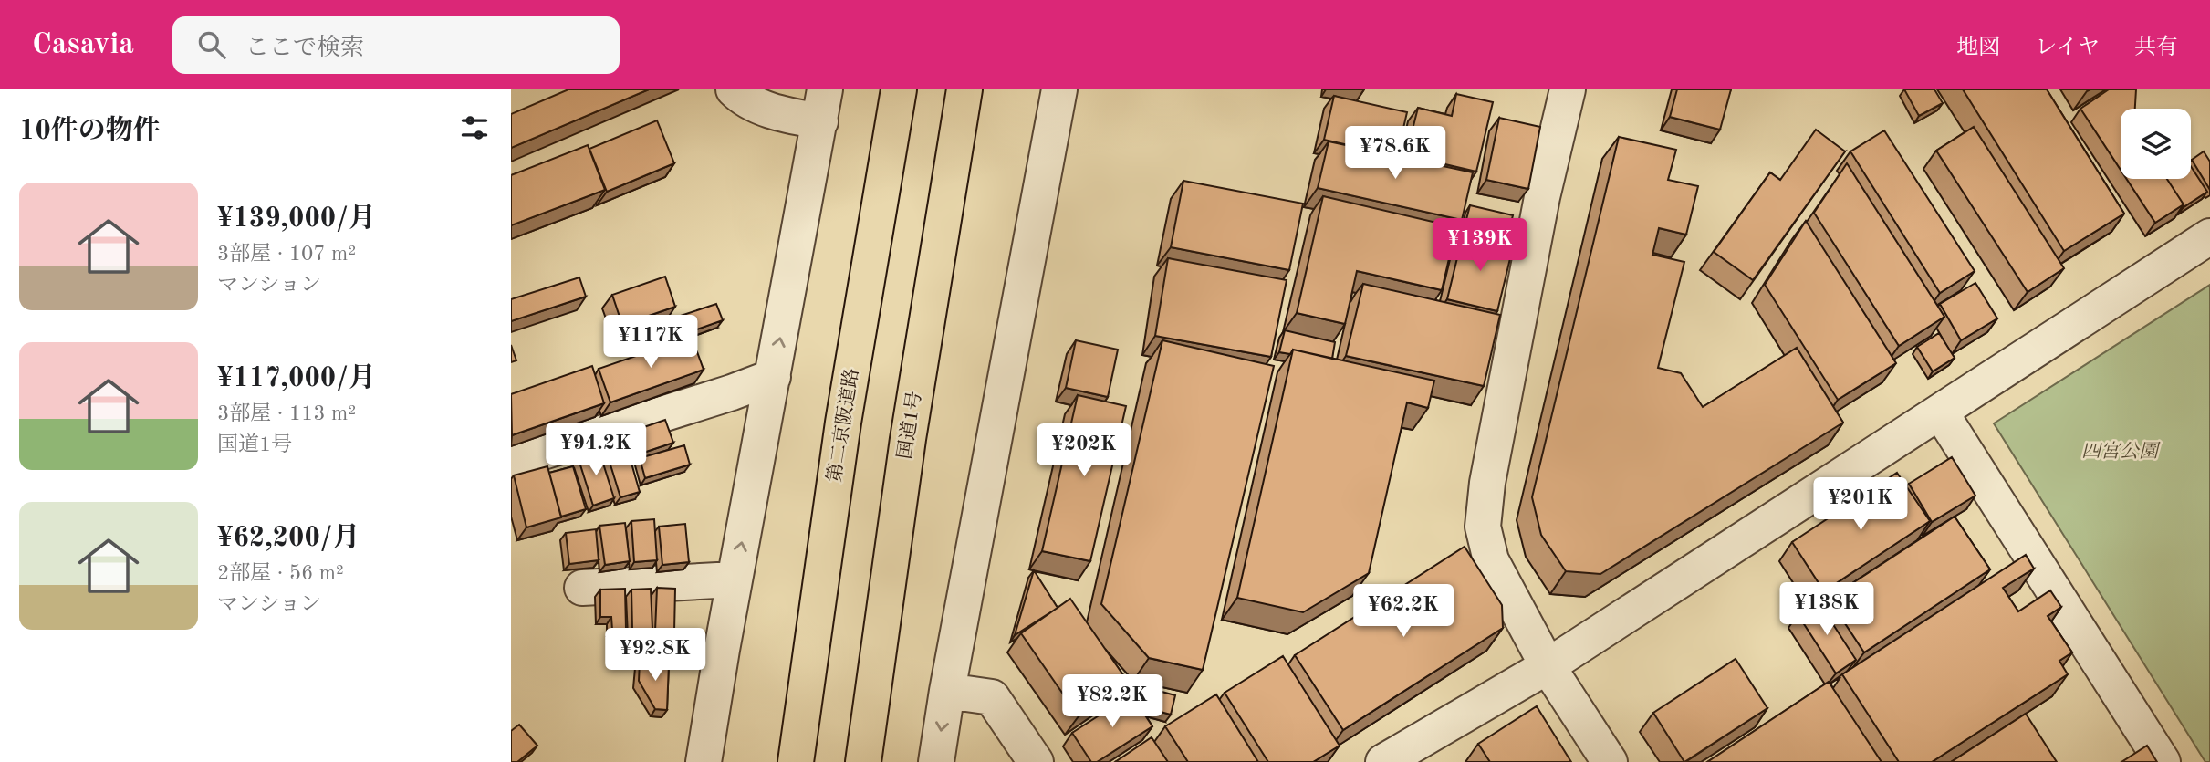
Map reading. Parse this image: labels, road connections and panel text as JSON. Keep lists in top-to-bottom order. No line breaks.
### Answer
{"streets":{"highway":["第二京阪道路","国道1号"]},"parks":["四宮公園"],"page":{"header":"Casavia","search":"ここで検索","nav":["地図","レイヤ","共有"],"heading":"10件の物件","price":["¥78.6K","¥139K","¥117K","¥94.2K","¥202K","¥201K","¥138K","¥62.2K","¥92.8K","¥82.2K"],"list":[{"name":"¥139,000/月","note":"3部屋 · 107 m² · マンション"},{"name":"¥117,000/月","note":"3部屋 · 113 m² · 国道1号"},{"name":"¥62,200/月","note":"2部屋 · 56 m² · マンション"}]}}
